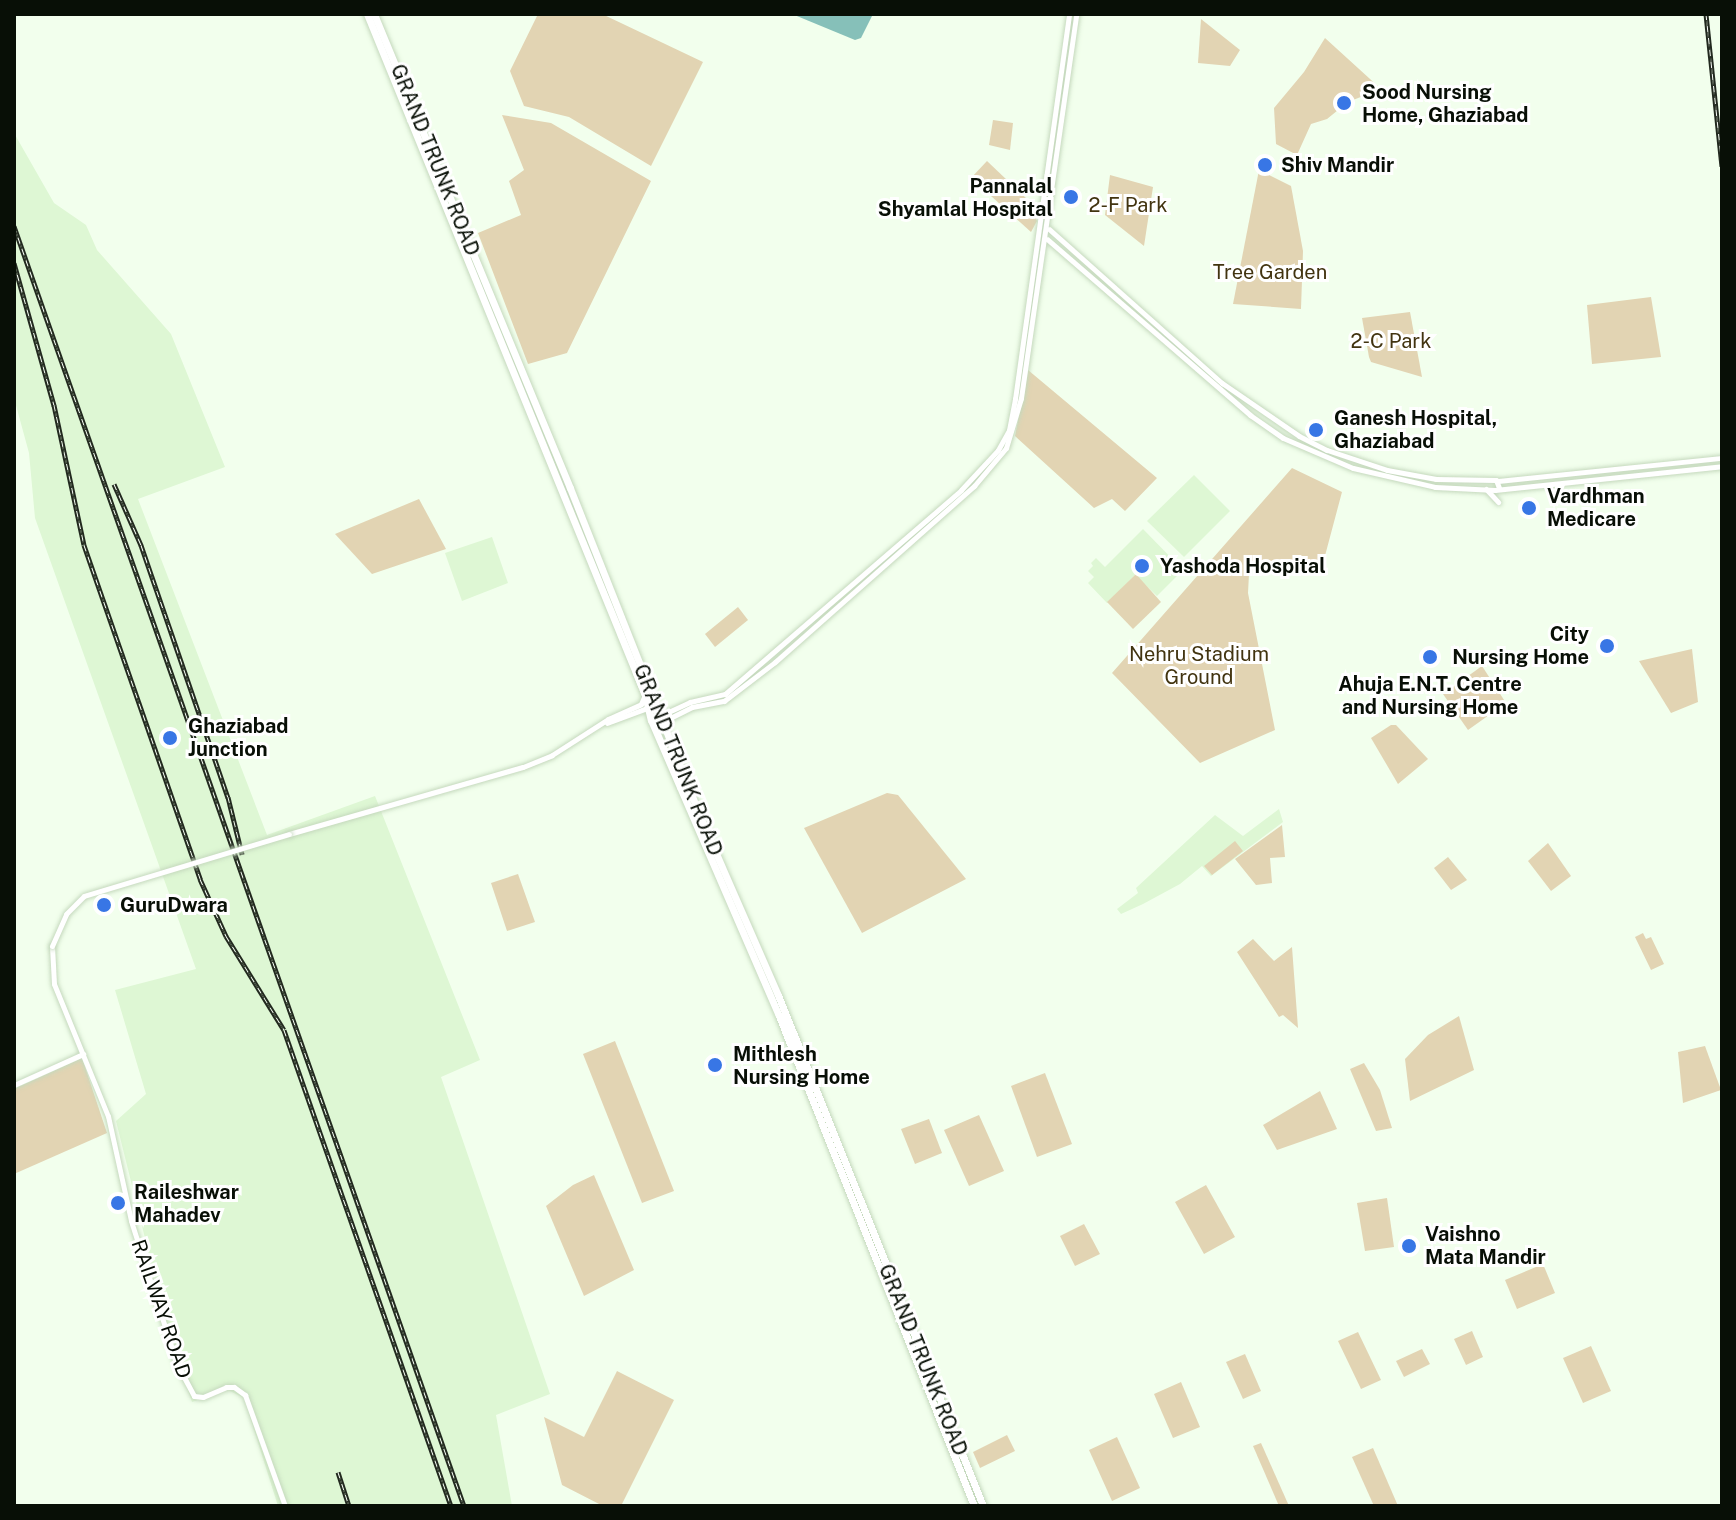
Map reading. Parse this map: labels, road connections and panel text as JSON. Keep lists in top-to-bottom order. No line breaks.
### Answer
{"streets":{"highway":["GRAND TRUNK ROAD"],"street":["RAILWAY ROAD"]},"parks":["2-F Park","Tree Garden","2-C Park","Nehru Stadium Ground"],"places":["Sood Nursing Home, Ghaziabad","Shiv Mandir","Pannalal Shyamlal Hospital","Ganesh Hospital, Ghaziabad","Vardhman Medicare","Yashoda Hospital","City Nursing Home","Ahuja E.N.T. Centre and Nursing Home","Ghaziabad Junction","GuruDwara","Mithlesh Nursing Home","Raileshwar Mahadev","Vaishno Mata Mandir"]}
